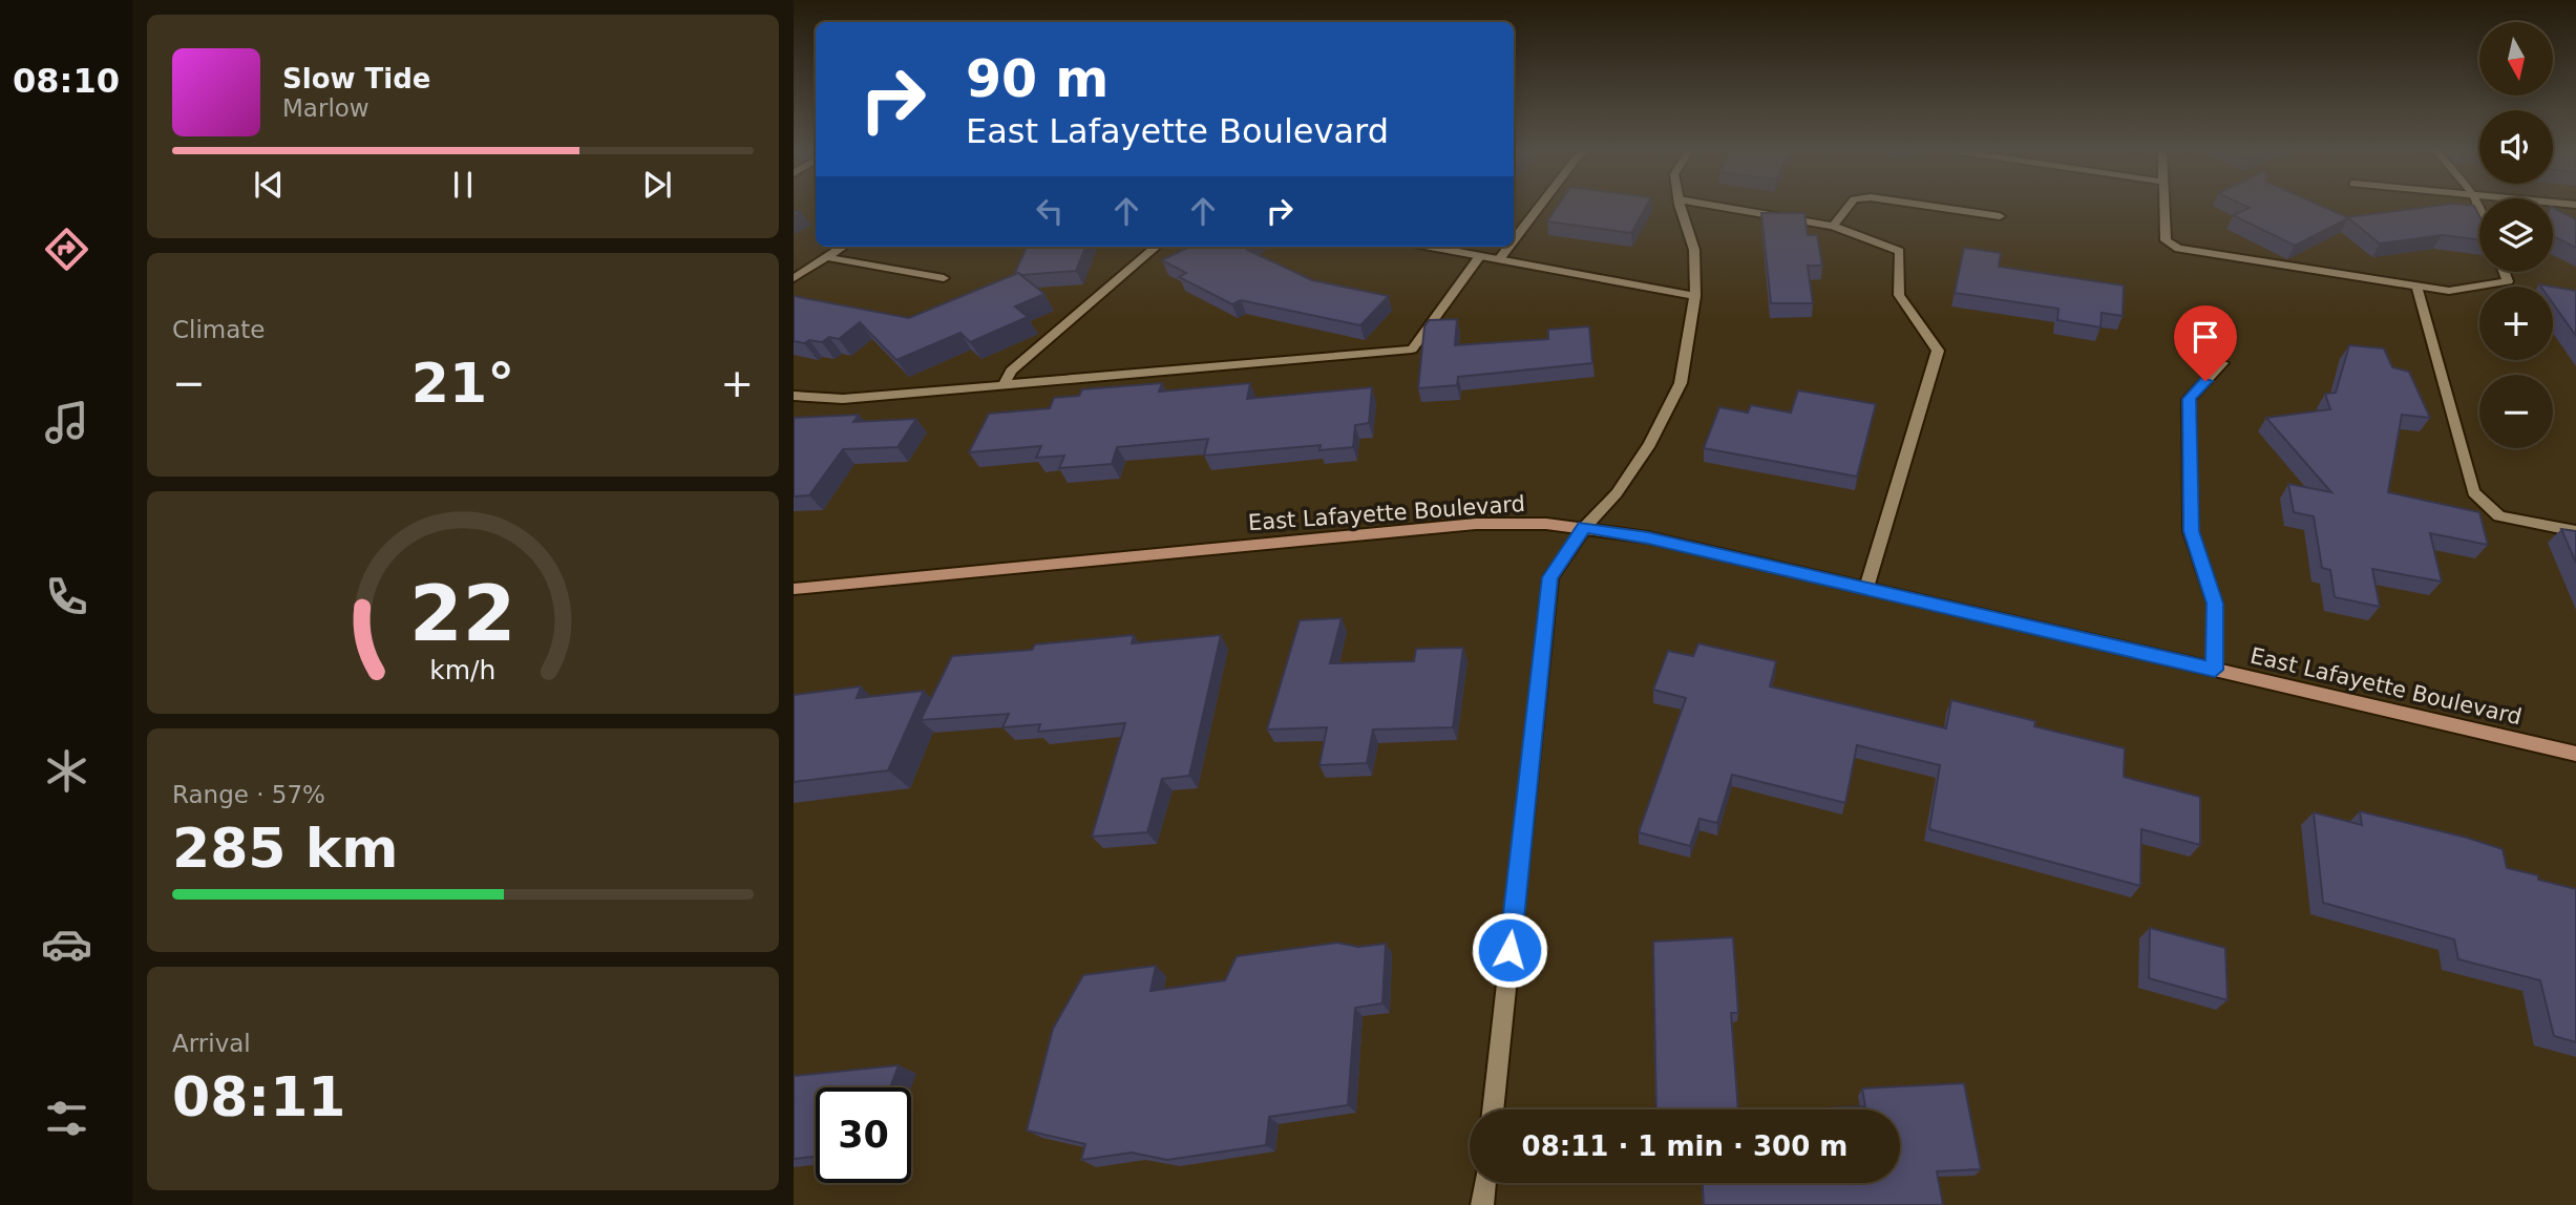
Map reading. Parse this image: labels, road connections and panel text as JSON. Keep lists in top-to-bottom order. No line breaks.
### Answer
{"streets":{"street":["East Lafayette Boulevard"]},"north":"bottom","page":{"tabs":"08:10","map_buttons":["+","−"],"turn":["90 m","East Lafayette Boulevard"],"song":["Slow Tide","Marlow"],"tile":["Climate",["Range · 57%","285 km"],["Arrival","08:11"]],"heat":["−","21°","+"],"limit":"30","trip":"08:11 · 1 min · 300 m","gauge":["22","km/h"]}}
